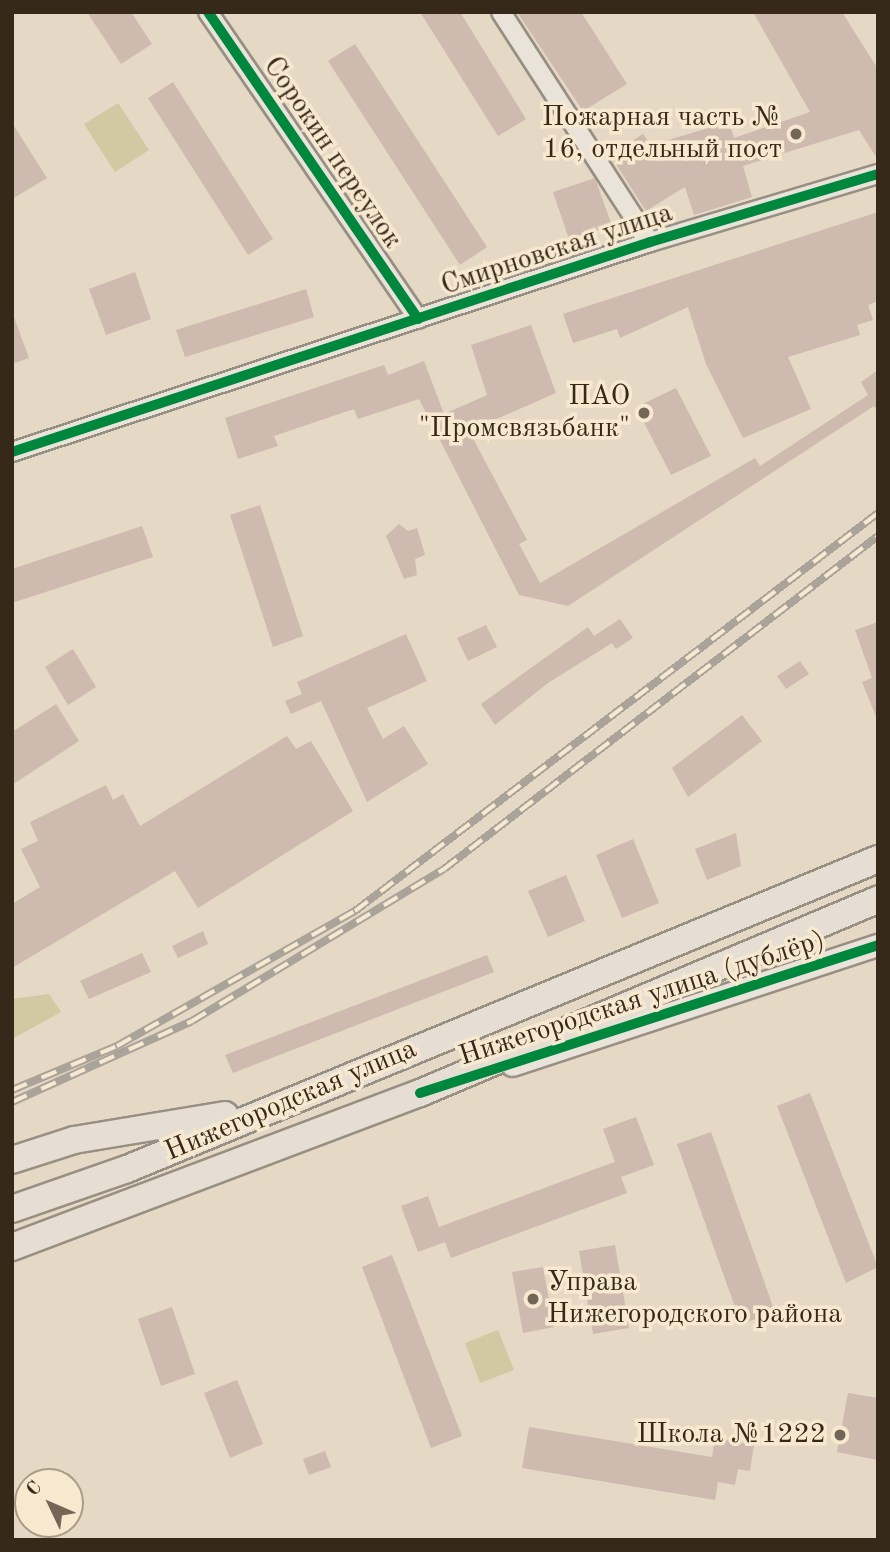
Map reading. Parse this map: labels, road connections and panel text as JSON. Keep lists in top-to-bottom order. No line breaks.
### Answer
{"streets":{"main road":["Нижегородская улица"],"street":["Сорокин переулок","Смирновская улица","Нижегородская улица (дублёр)"]},"crossings":[["Сорокин переулок","Смирновская улица"],["Нижегородская улица (дублёр)","Нижегородская улица"]],"places":["Пожарная часть № 16, отдельный пост","ПАО \"Промсвязьбанк\"","Управа Нижегородского района","Школа №1222"],"north":"top left"}
